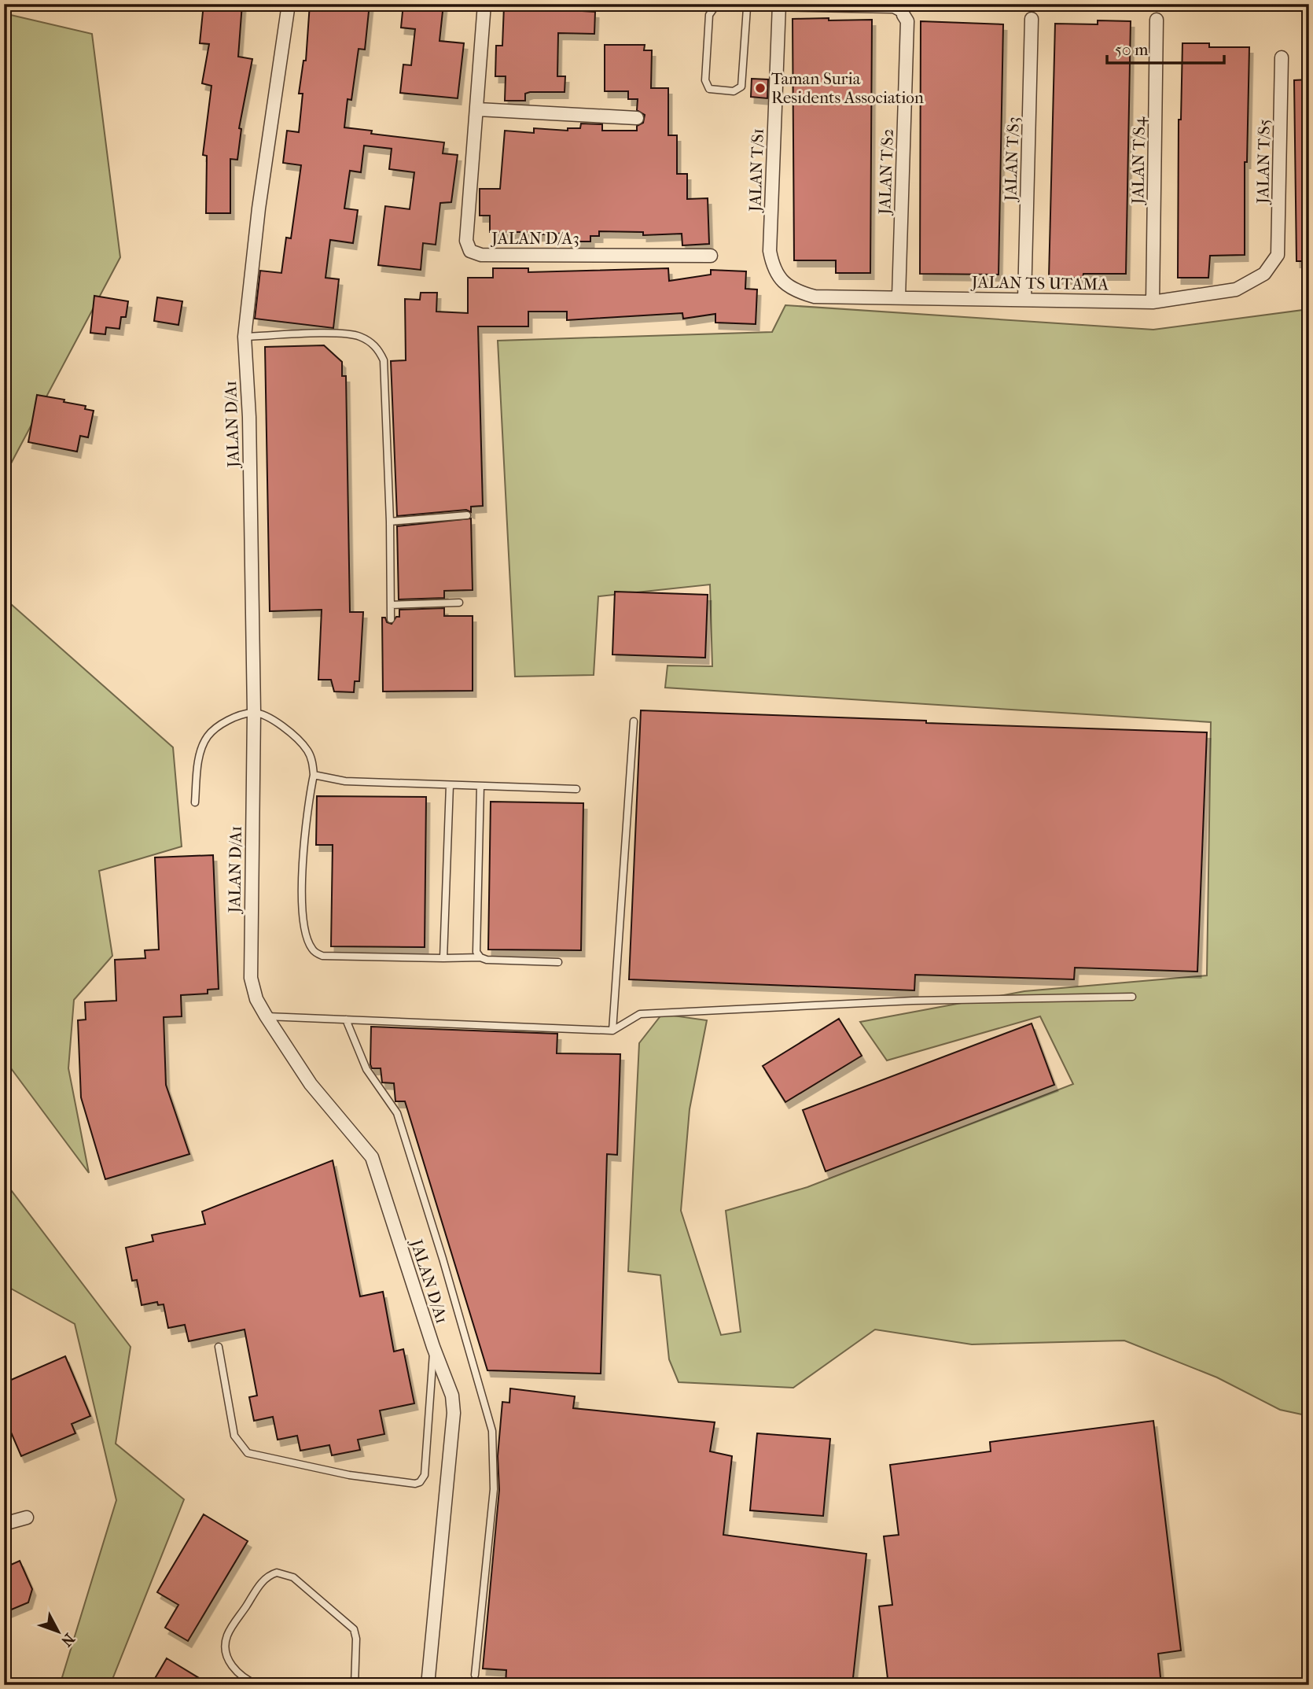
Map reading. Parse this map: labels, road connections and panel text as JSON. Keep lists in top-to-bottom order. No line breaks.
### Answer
{"streets":{"street":["JALAN T/S3","JALAN T/S4","JALAN T/S5","JALAN T/S1","JALAN T/S2","JALAN D/A3","JALAN TS UTAMA","JALAN D/A1"]},"crossings":[["JALAN T/S3","JALAN TS UTAMA"],["JALAN T/S4","JALAN TS UTAMA"],["JALAN T/S5","JALAN TS UTAMA"],["JALAN T/S1","JALAN TS UTAMA"],["JALAN T/S2","JALAN TS UTAMA"]],"places":["Taman Suria Residents Association"],"scale_bar":"50 m","north":"bottom right"}
